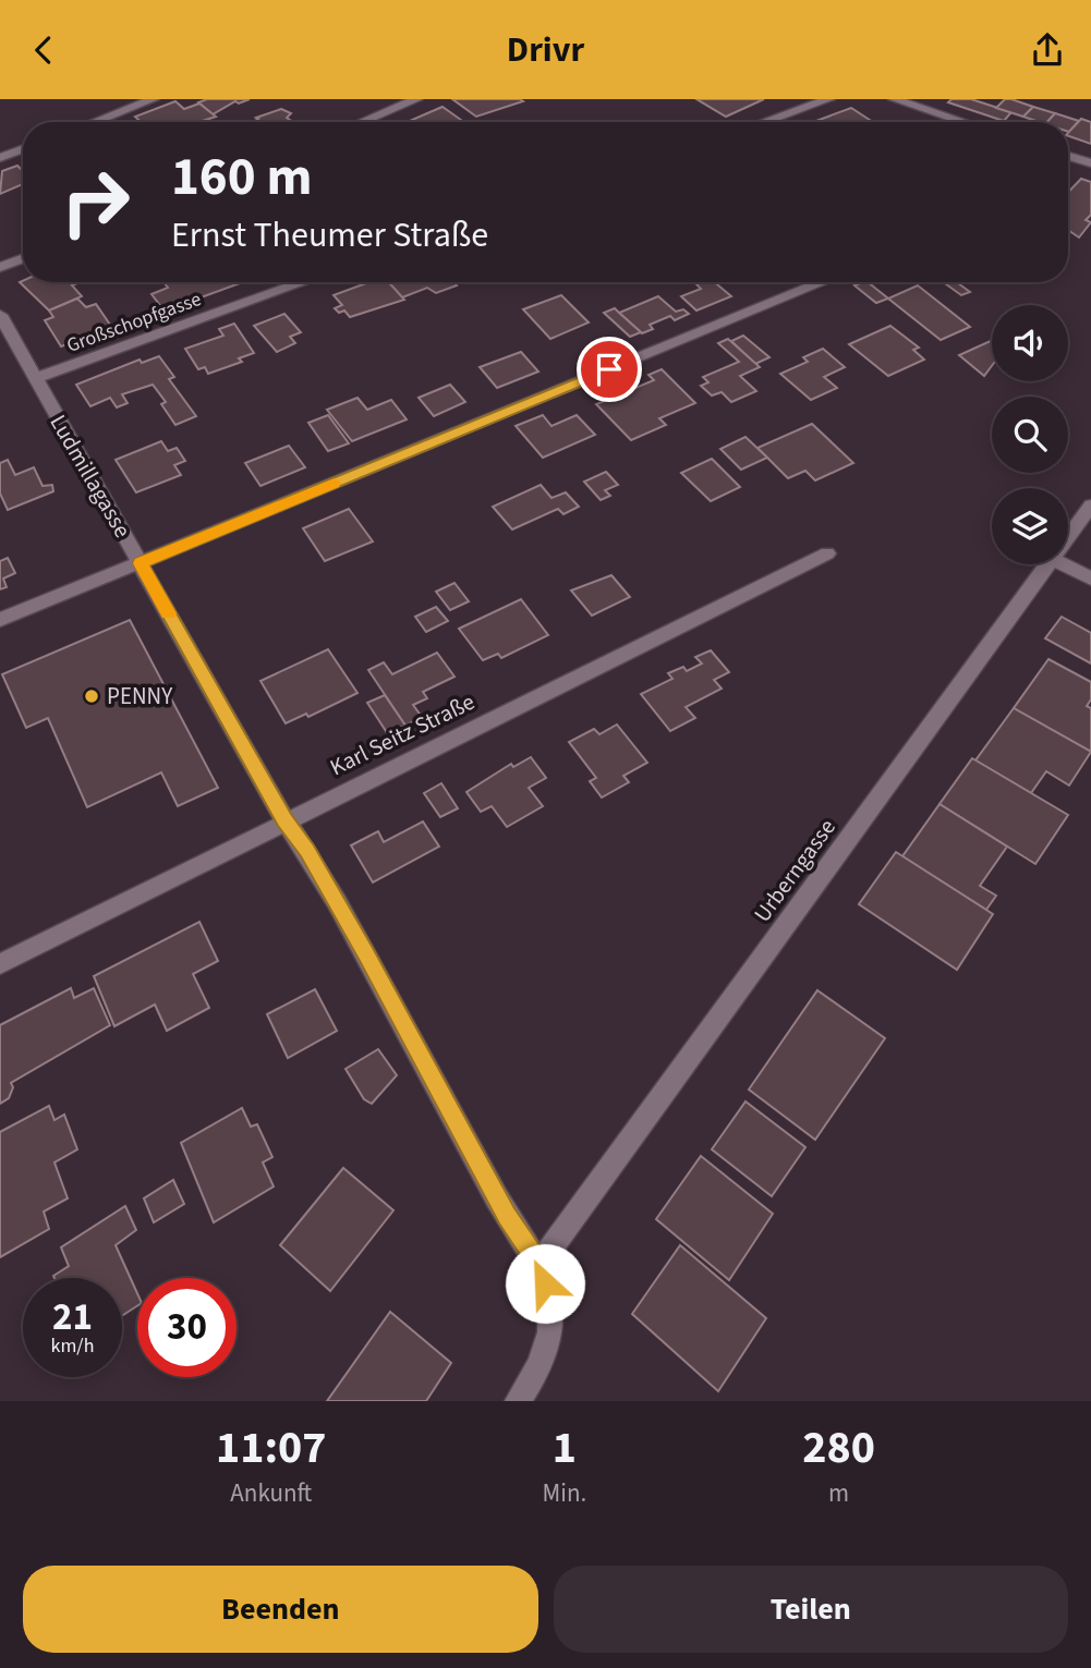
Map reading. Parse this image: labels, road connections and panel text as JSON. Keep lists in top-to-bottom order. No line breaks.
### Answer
{"streets":{"street":["Großschopfgasse","Ludmillagasse","Karl Seitz Straße","Urberngasse"]},"crossings":[["Großschopfgasse","Ludmillagasse"],["Ludmillagasse","Karl Seitz Straße"],["Ludmillagasse","Urberngasse"]],"places":["PENNY"],"page":{"header":"Drivr","turn":["160 m","Ernst Theumer Straße"],"speed":"21 km/h","limit":"30","eta":["11:07","Ankunft","1","Min.","280","m"],"buttons":["Beenden","Teilen"]}}
